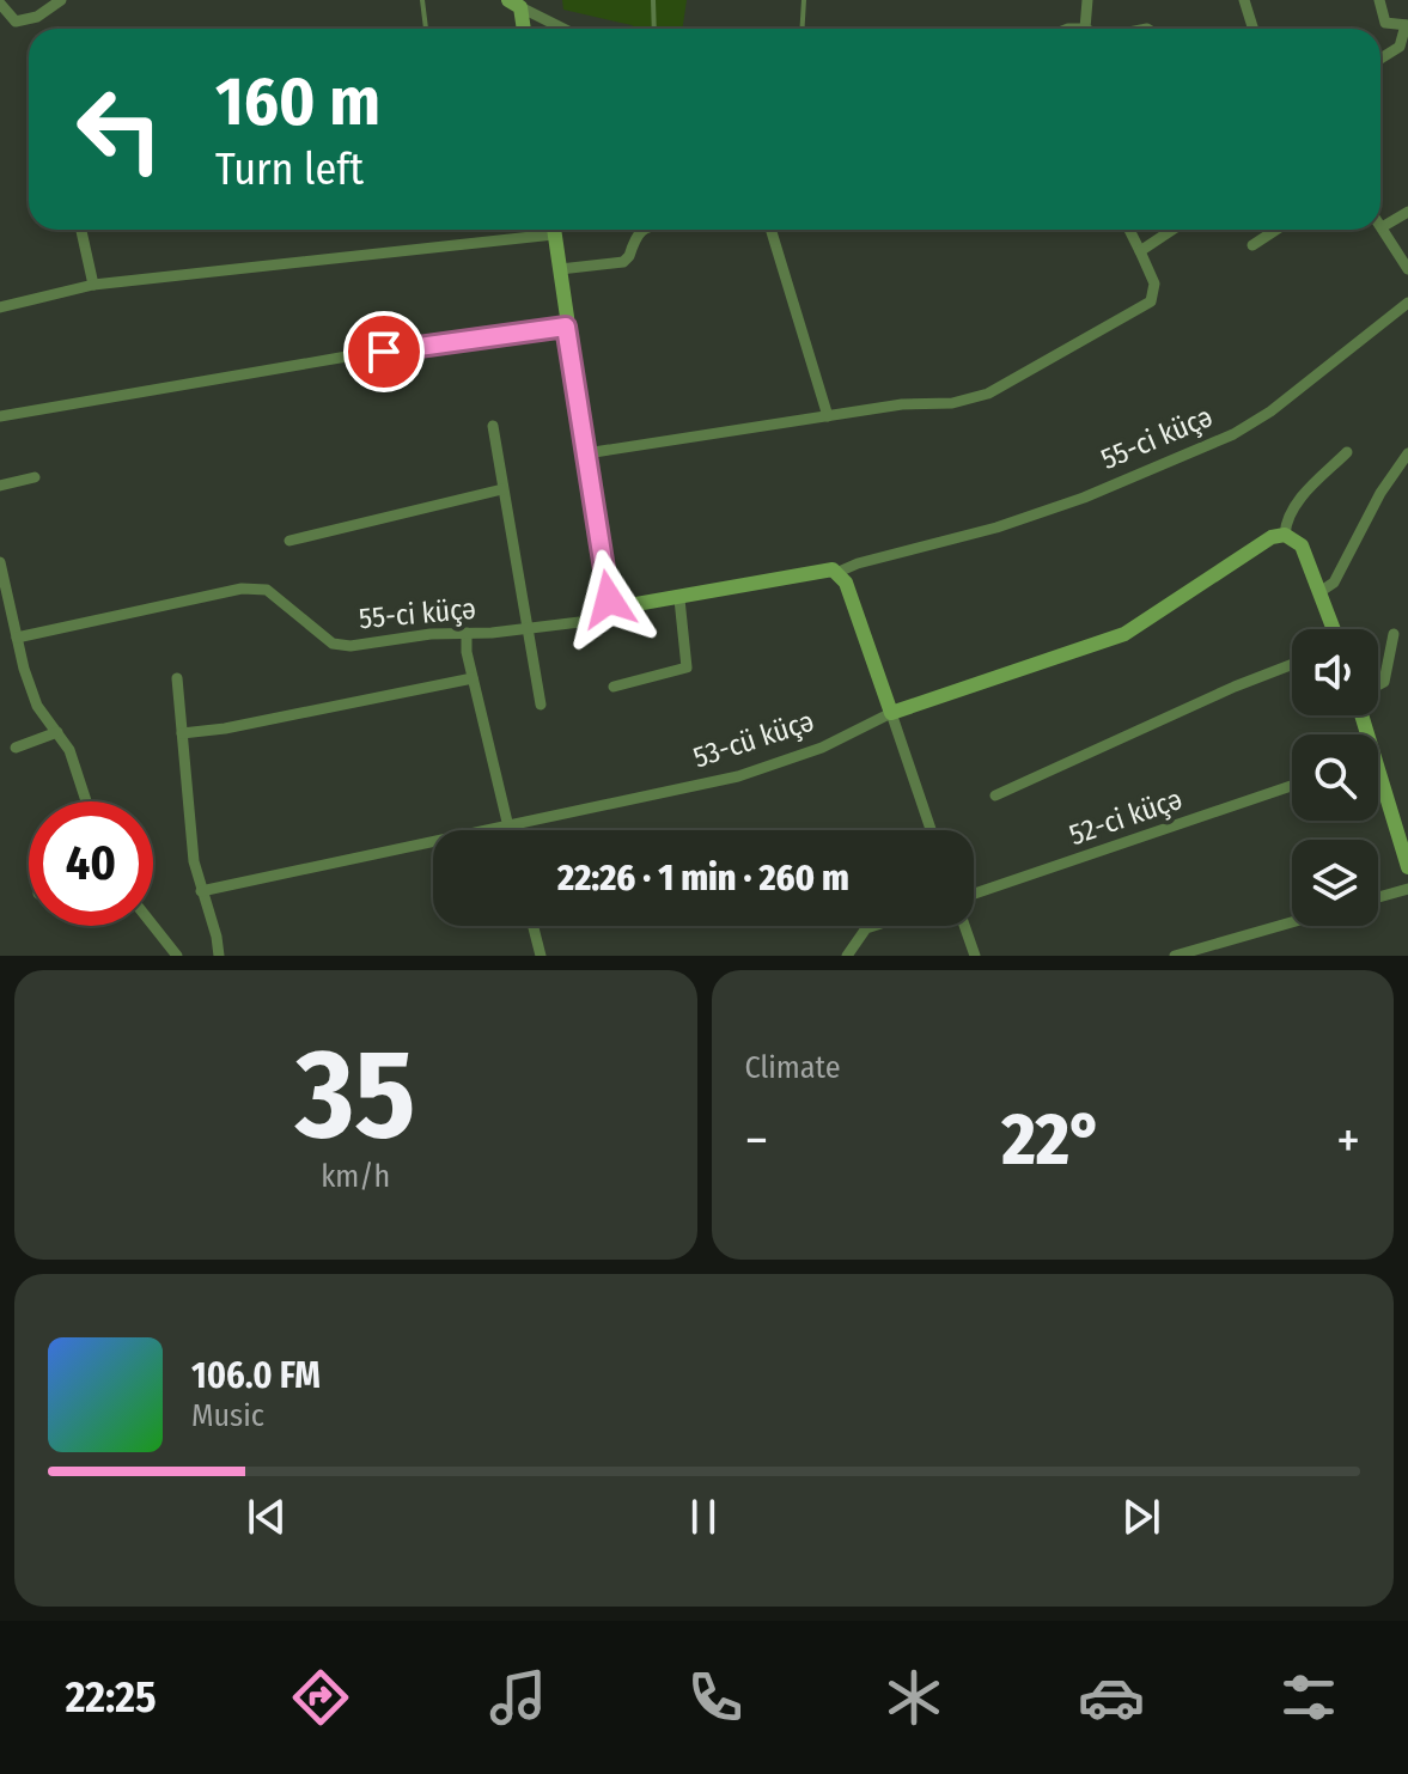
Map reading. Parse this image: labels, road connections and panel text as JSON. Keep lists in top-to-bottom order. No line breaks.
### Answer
{"streets":{"street":["55-ci küçə","53-cü küçə","52-ci küçə"]},"page":{"turn":["160 m","Turn left"],"limit":"40","trip":"22:26 · 1 min · 260 m","tile":[["35","km/h"],"Climate"],"heat":["−","22°","+"],"song":["106.0 FM","Music"],"tabs":"22:25"}}
